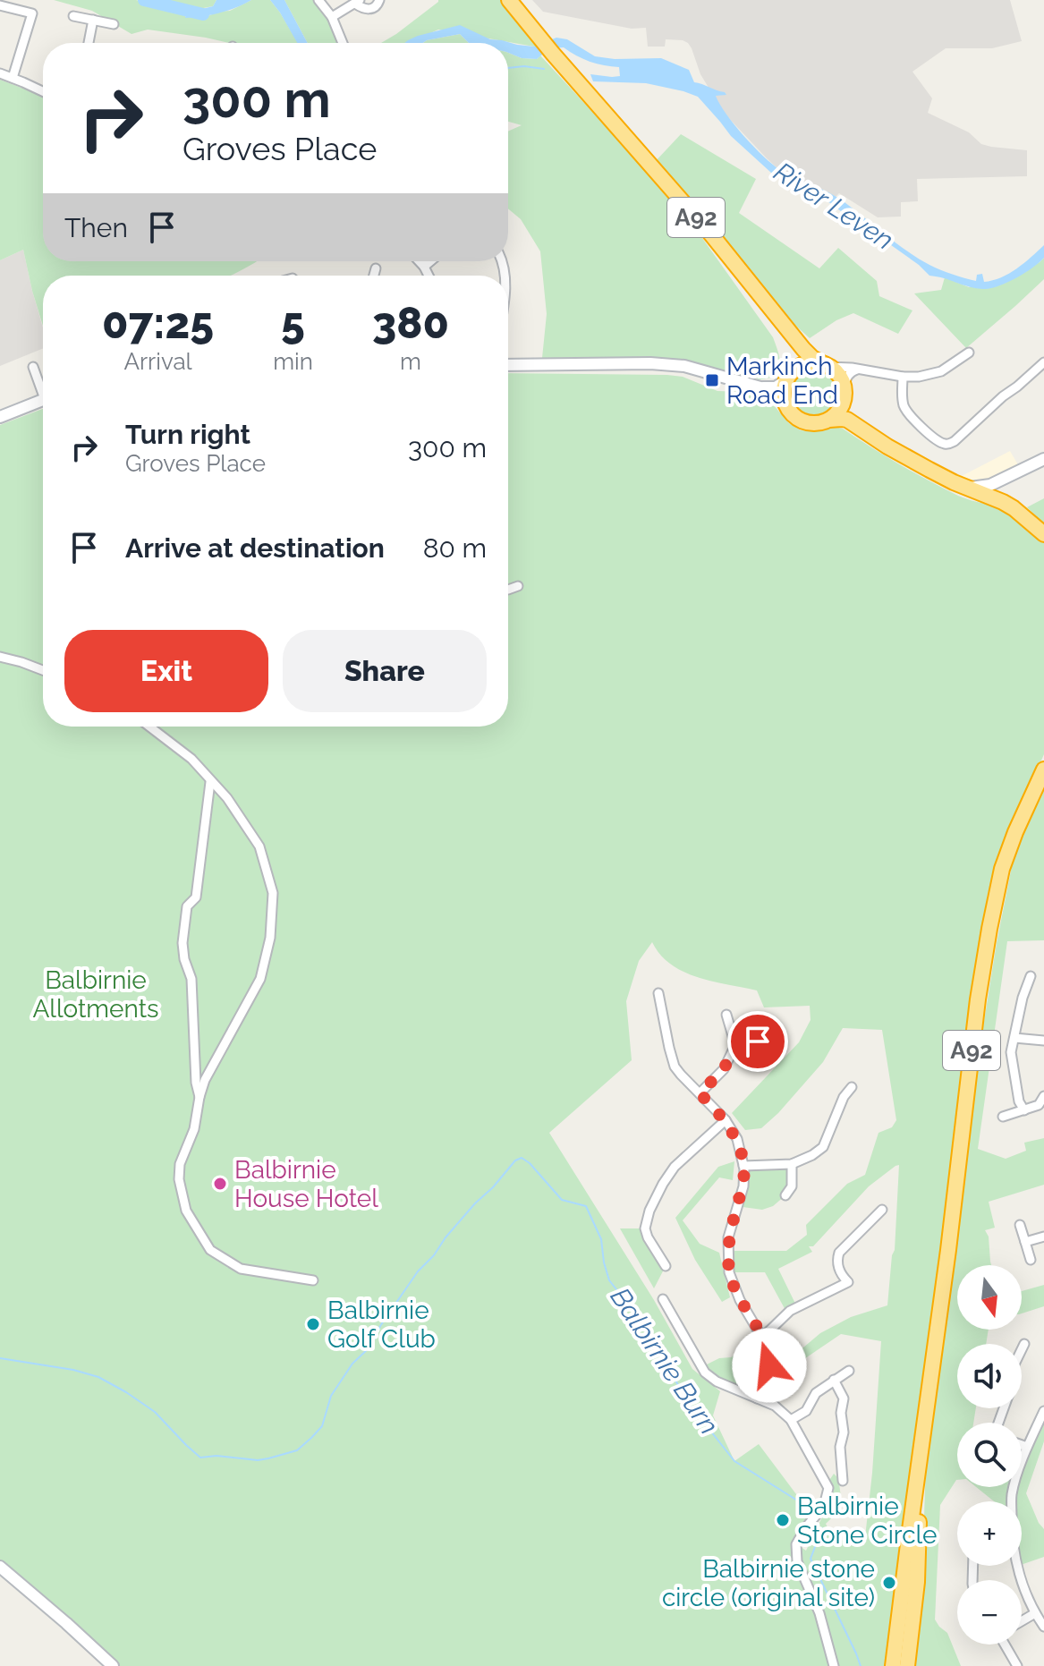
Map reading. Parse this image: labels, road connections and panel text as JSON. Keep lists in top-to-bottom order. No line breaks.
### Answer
{"streets":{"highway":["A92"]},"water":["River Leven","Balbirnie Burn"],"parks":["Balbirnie Allotments"],"places":{"transit":["Markinch Road End"],"other":["Balbirnie House Hotel","Balbirnie Golf Club","Balbirnie Stone Circle","Balbirnie stone circle (original site)"]},"north":"bottom","page":{"turn":["300 m","Groves Place"],"then":"Then","eta":["07:25","Arrival","5","min","380","m"],"list":[{"name":"Turn right","note":"Groves Place","value":"300 m"},{"name":"Arrive at destination","value":"80 m"}],"buttons":["Exit","Share"],"map_buttons":["+","−"]}}
